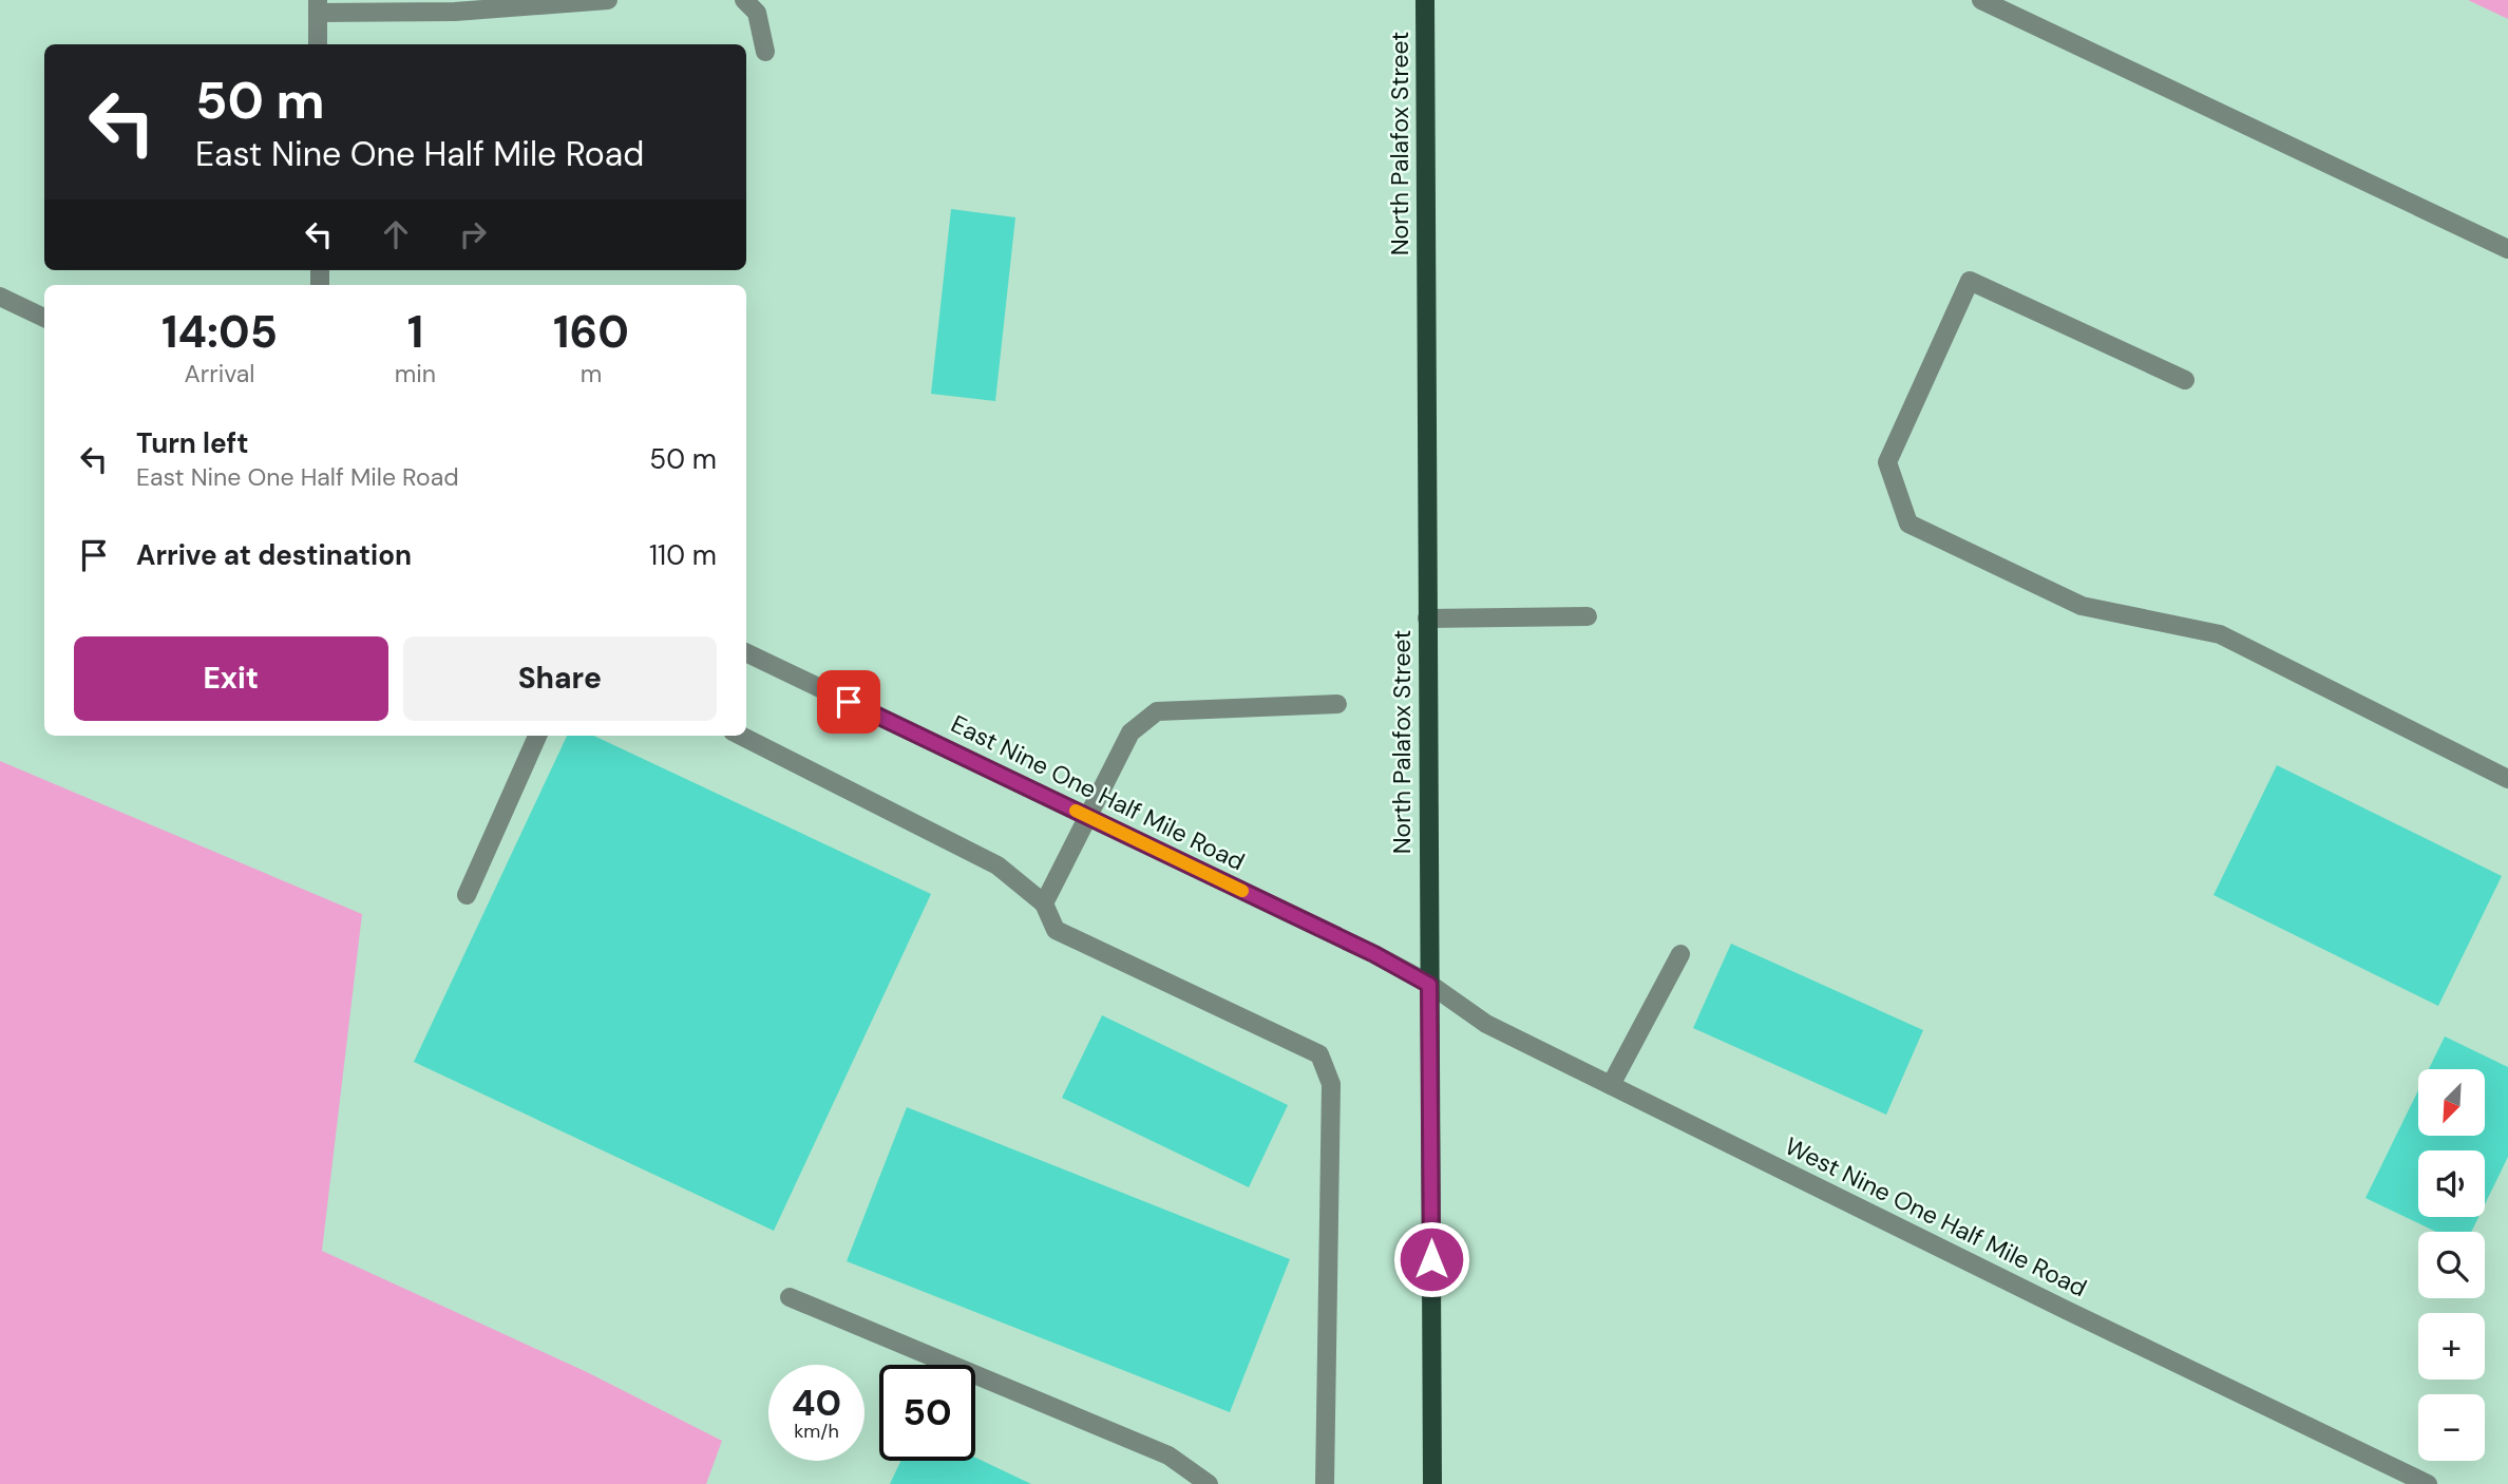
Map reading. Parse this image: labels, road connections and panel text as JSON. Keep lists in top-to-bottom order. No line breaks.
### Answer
{"streets":{"main road":["North Palafox Street"],"street":["East Nine One Half Mile Road","West Nine One Half Mile Road"]},"crossings":[["North Palafox Street","East Nine One Half Mile Road"],["North Palafox Street","West Nine One Half Mile Road"],["East Nine One Half Mile Road","West Nine One Half Mile Road"]],"north":"bottom left","page":{"turn":["50 m","East Nine One Half Mile Road"],"eta":["14:05","Arrival","1","min","160","m"],"list":[{"name":"Turn left","note":"East Nine One Half Mile Road","value":"50 m"},{"name":"Arrive at destination","value":"110 m"}],"buttons":["Exit","Share"],"map_buttons":["+","−"],"speed":"40 km/h","limit":"50"}}
